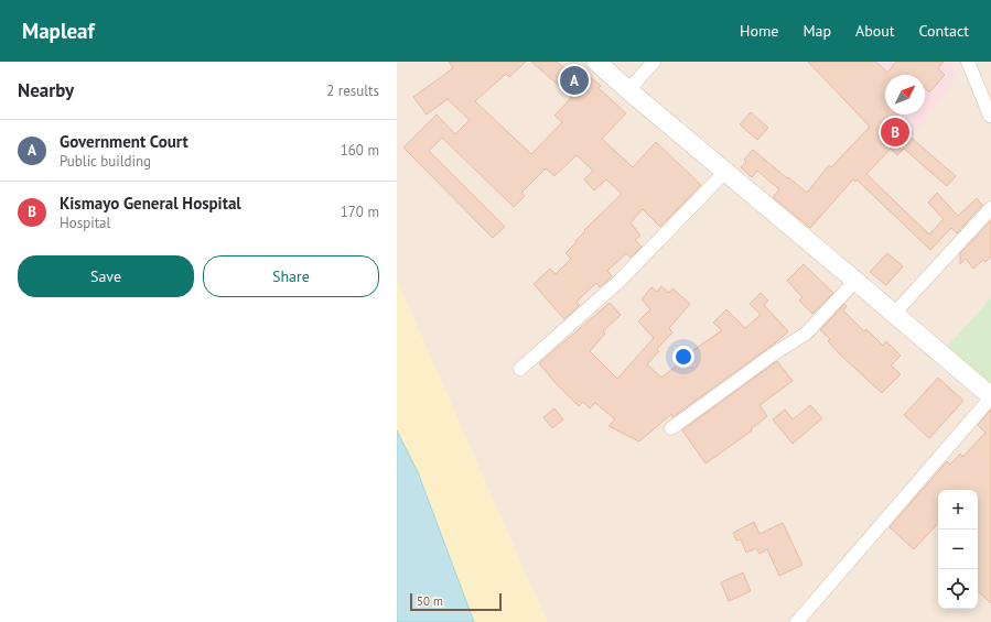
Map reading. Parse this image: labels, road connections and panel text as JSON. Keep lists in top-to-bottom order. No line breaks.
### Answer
{"scale_bar":"50 m","north":"top right","page":{"header":"Mapleaf","nav":["Home","Map","About","Contact"],"heading":["Nearby","2 results"],"pins":["A","B"],"list":[{"mark":"A","name":"Government Court","note":"Public building","value":"160 m"},{"mark":"B","name":"Kismayo General Hospital","note":"Hospital","value":"170 m"}],"buttons":["Save","Share"],"map_buttons":["+","−"],"scale":"50 m"}}
